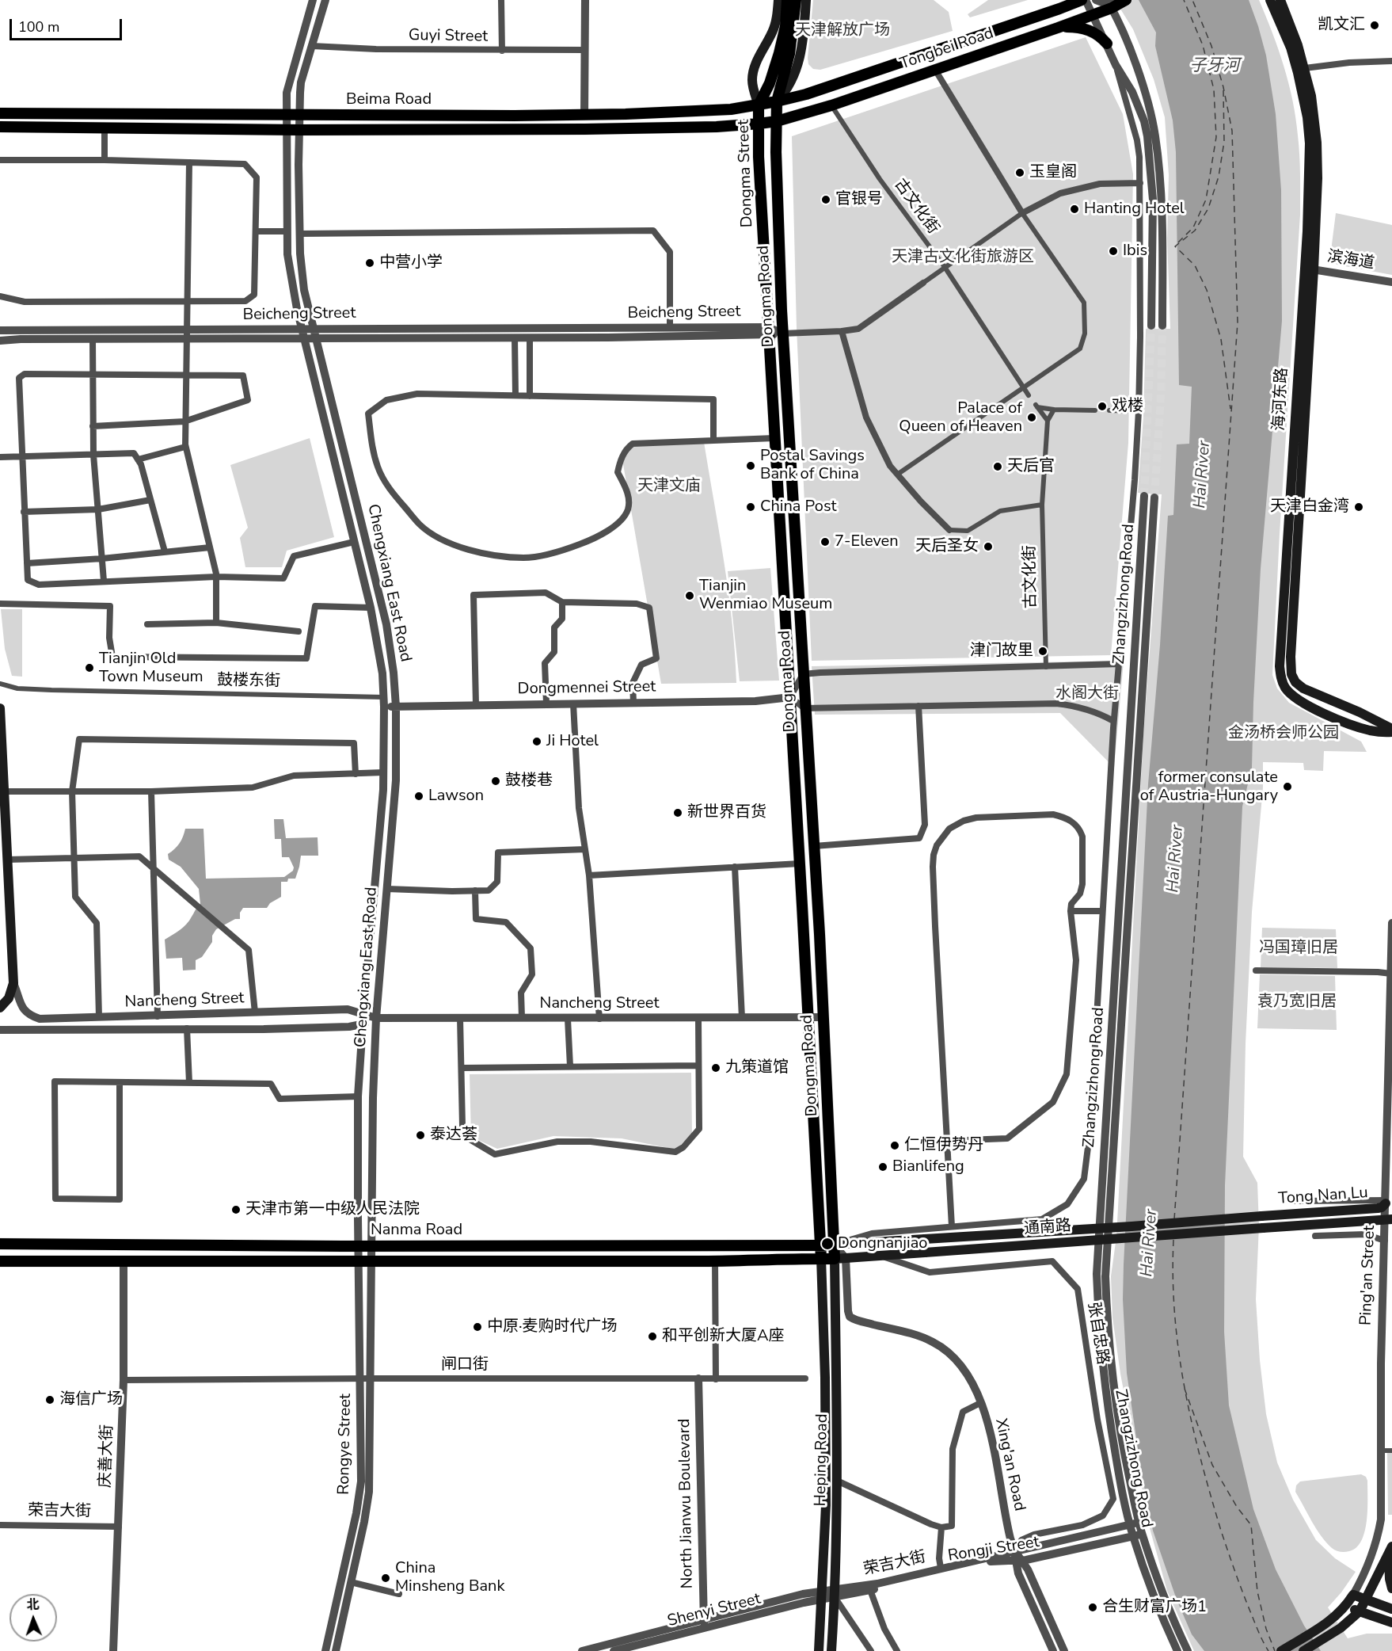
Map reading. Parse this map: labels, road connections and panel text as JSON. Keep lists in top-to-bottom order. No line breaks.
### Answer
{"streets":{"main road":["Tongbei Road","Beima Road","Dongma Street","Dongma Road","海河东路","Tong Nan Lu","通南路","Nanma Road","Heping Road"],"street":["Guyi Street","古文化街","滨海道","Beicheng Street","Chengxiang East Road","Zhangzizhong Road","鼓楼东街","Dongmennei Street","Nancheng Street","Ping'an Street","张自忠路","闸口街","Rongye Street","庆善大街","Xing'an Road","North Jianwu Boulevard","荣吉大街","Rongji Street","Shenyi Street"]},"crossings":[["Guyi Street","Chengxiang East Road"],["Tongbei Road","Beima Road"],["Tongbei Road","古文化街"],["Tongbei Road","Dongma Road"],["Beima Road","Dongma Street"],["Beima Road","Dongma Road"],["Beima Road","Chengxiang East Road"],["Dongma Street","Dongma Road"],["Dongma Street","Beicheng Street"],["滨海道","海河东路"],["Dongma Road","Beicheng Street"],["Dongma Road","Dongmennei Street"],["Dongma Road","Nancheng Street"],["Dongma Road","Tong Nan Lu"],["Dongma Road","通南路"],["Dongma Road","Nanma Road"],["Dongma Road","Heping Road"],["Dongma Road","Xing'an Road"],["Beicheng Street","Chengxiang East Road"],["Chengxiang East Road","鼓楼东街"],["Chengxiang East Road","Dongmennei Street"],["Chengxiang East Road","Nancheng Street"],["Chengxiang East Road","Nanma Road"],["Chengxiang East Road","Rongye Street"],["Zhangzizhong Road","荣吉大街"],["Zhangzizhong Road","Rongji Street"],["Tong Nan Lu","通南路"],["Tong Nan Lu","Nanma Road"],["Tong Nan Lu","Ping'an Street"],["通南路","Nanma Road"],["通南路","张自忠路"],["通南路","Heping Road"],["通南路","Xing'an Road"],["Nanma Road","Rongye Street"],["Nanma Road","庆善大街"],["Nanma Road","Heping Road"],["Nanma Road","Xing'an Road"],["张自忠路","Xing'an Road"],["张自忠路","荣吉大街"],["闸口街","Rongye Street"],["闸口街","庆善大街"],["闸口街","North Jianwu Boulevard"],["庆善大街","荣吉大街"],["Heping Road","Xing'an Road"],["Heping Road","荣吉大街"],["Heping Road","Rongji Street"],["Heping Road","Shenyi Street"],["Xing'an Road","荣吉大街"],["Xing'an Road","Rongji Street"],["North Jianwu Boulevard","Shenyi Street"],["荣吉大街","Rongji Street"],["荣吉大街","Shenyi Street"]],"water":["子牙河","Hai River"],"parks":["天津解放广场","天津古文化街旅游区","天津文庙","水阁大街","金汤桥会师公园","冯国璋旧居","袁乃宽旧居"],"places":["凯文汇","玉皇阁","官银号","Hanting Hotel","Ibis","中营小学","戏楼","Palace of Queen of Heaven","Postal Savings Bank of China","天后官","China Post","天津白金湾","7-Eleven","天后圣女","Tianjin Wenmiao Museum","津门故里","Tianjin Old Town Museum","Ji Hotel","鼓楼巷","former consulate of Austria-Hungary","Lawson","新世界百货","九策道馆","泰达荟","仁恒伊势丹","Bianlifeng","天津市第一中级人民法院","Dongnanjiao","中原·麦购时代广场","和平创新大厦A座","海信广场","China Minsheng Bank","合生财富广场1"],"scale_bar":"100 m","north":"top"}
